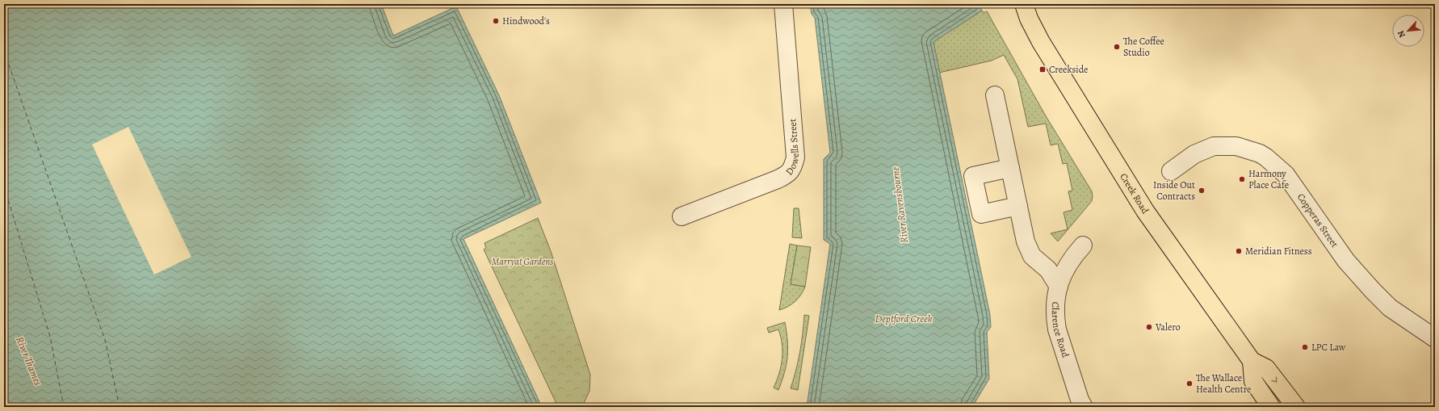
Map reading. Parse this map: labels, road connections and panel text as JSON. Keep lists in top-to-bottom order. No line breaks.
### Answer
{"streets":{"main road":["Creek Road"],"street":["Dowells Street","Copperas Street","Clarence Road"]},"water":["River Ravensbourne","Deptford Creek","River Thames"],"parks":["Marryat Gardens"],"places":{"other":["Hindwood's","The Coffee Studio","Harmony Place Cafe","Inside Out Contracts","Meridian Fitness","Valero","LPC Law","The Wallace Health Centre"],"transit":["Creekside"]},"north":"bottom left"}
